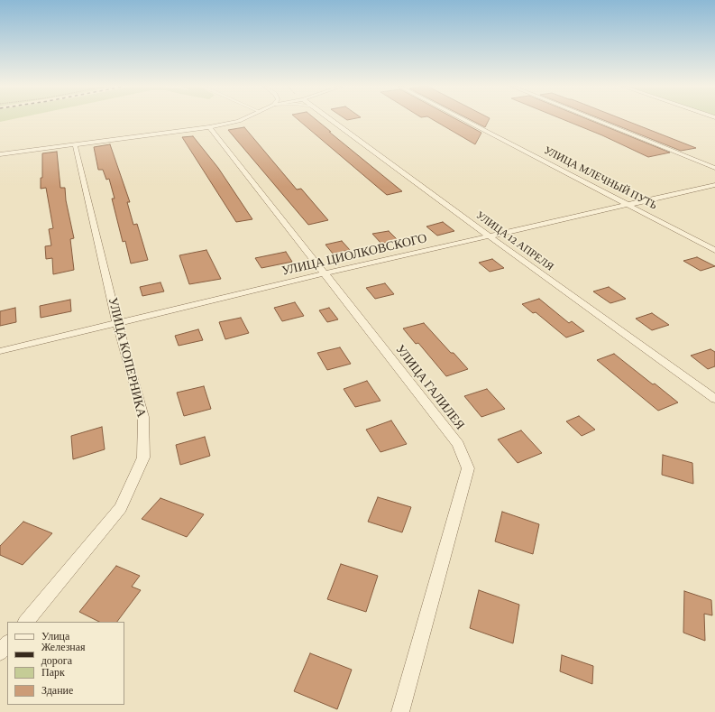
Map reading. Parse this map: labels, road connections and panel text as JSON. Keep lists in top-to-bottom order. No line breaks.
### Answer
{"streets":{"street":["УЛИЦА МЛЕЧНЫЙ ПУТЬ","УЛИЦА 12 АПРЕЛЯ","УЛИЦА ЦИОЛКОВСКОГО","УЛИЦА КОПЕРНИКА","УЛИЦА ГАЛИЛЕЯ"]},"crossings":[["УЛИЦА МЛЕЧНЫЙ ПУТЬ","УЛИЦА ЦИОЛКОВСКОГО"],["УЛИЦА 12 АПРЕЛЯ","УЛИЦА ЦИОЛКОВСКОГО"],["УЛИЦА ЦИОЛКОВСКОГО","УЛИЦА КОПЕРНИКА"],["УЛИЦА ЦИОЛКОВСКОГО","УЛИЦА ГАЛИЛЕЯ"]],"legend":["Улица","Железная дорога","Парк","Здание"]}
